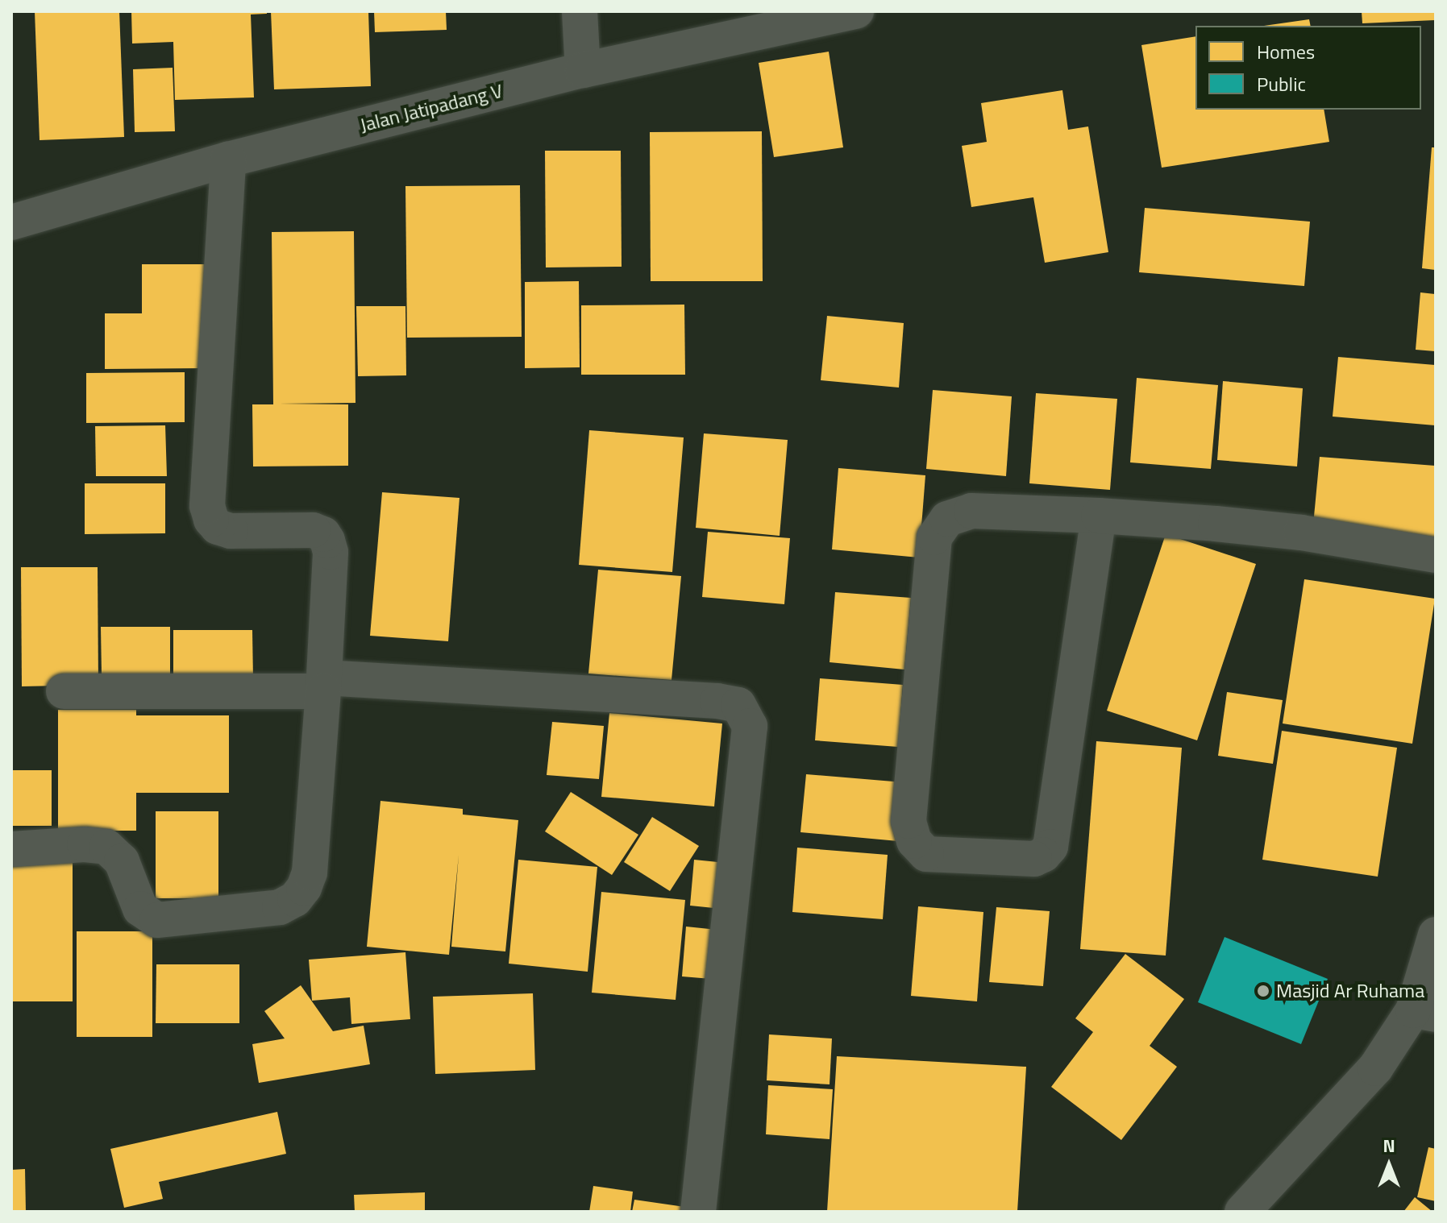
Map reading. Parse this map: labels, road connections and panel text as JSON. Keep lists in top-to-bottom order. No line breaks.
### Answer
{"streets":{"street":["Jalan Jatipadang V"]},"places":["Masjid Ar Ruhama"],"legend":["Homes","Public"],"north":"top"}
